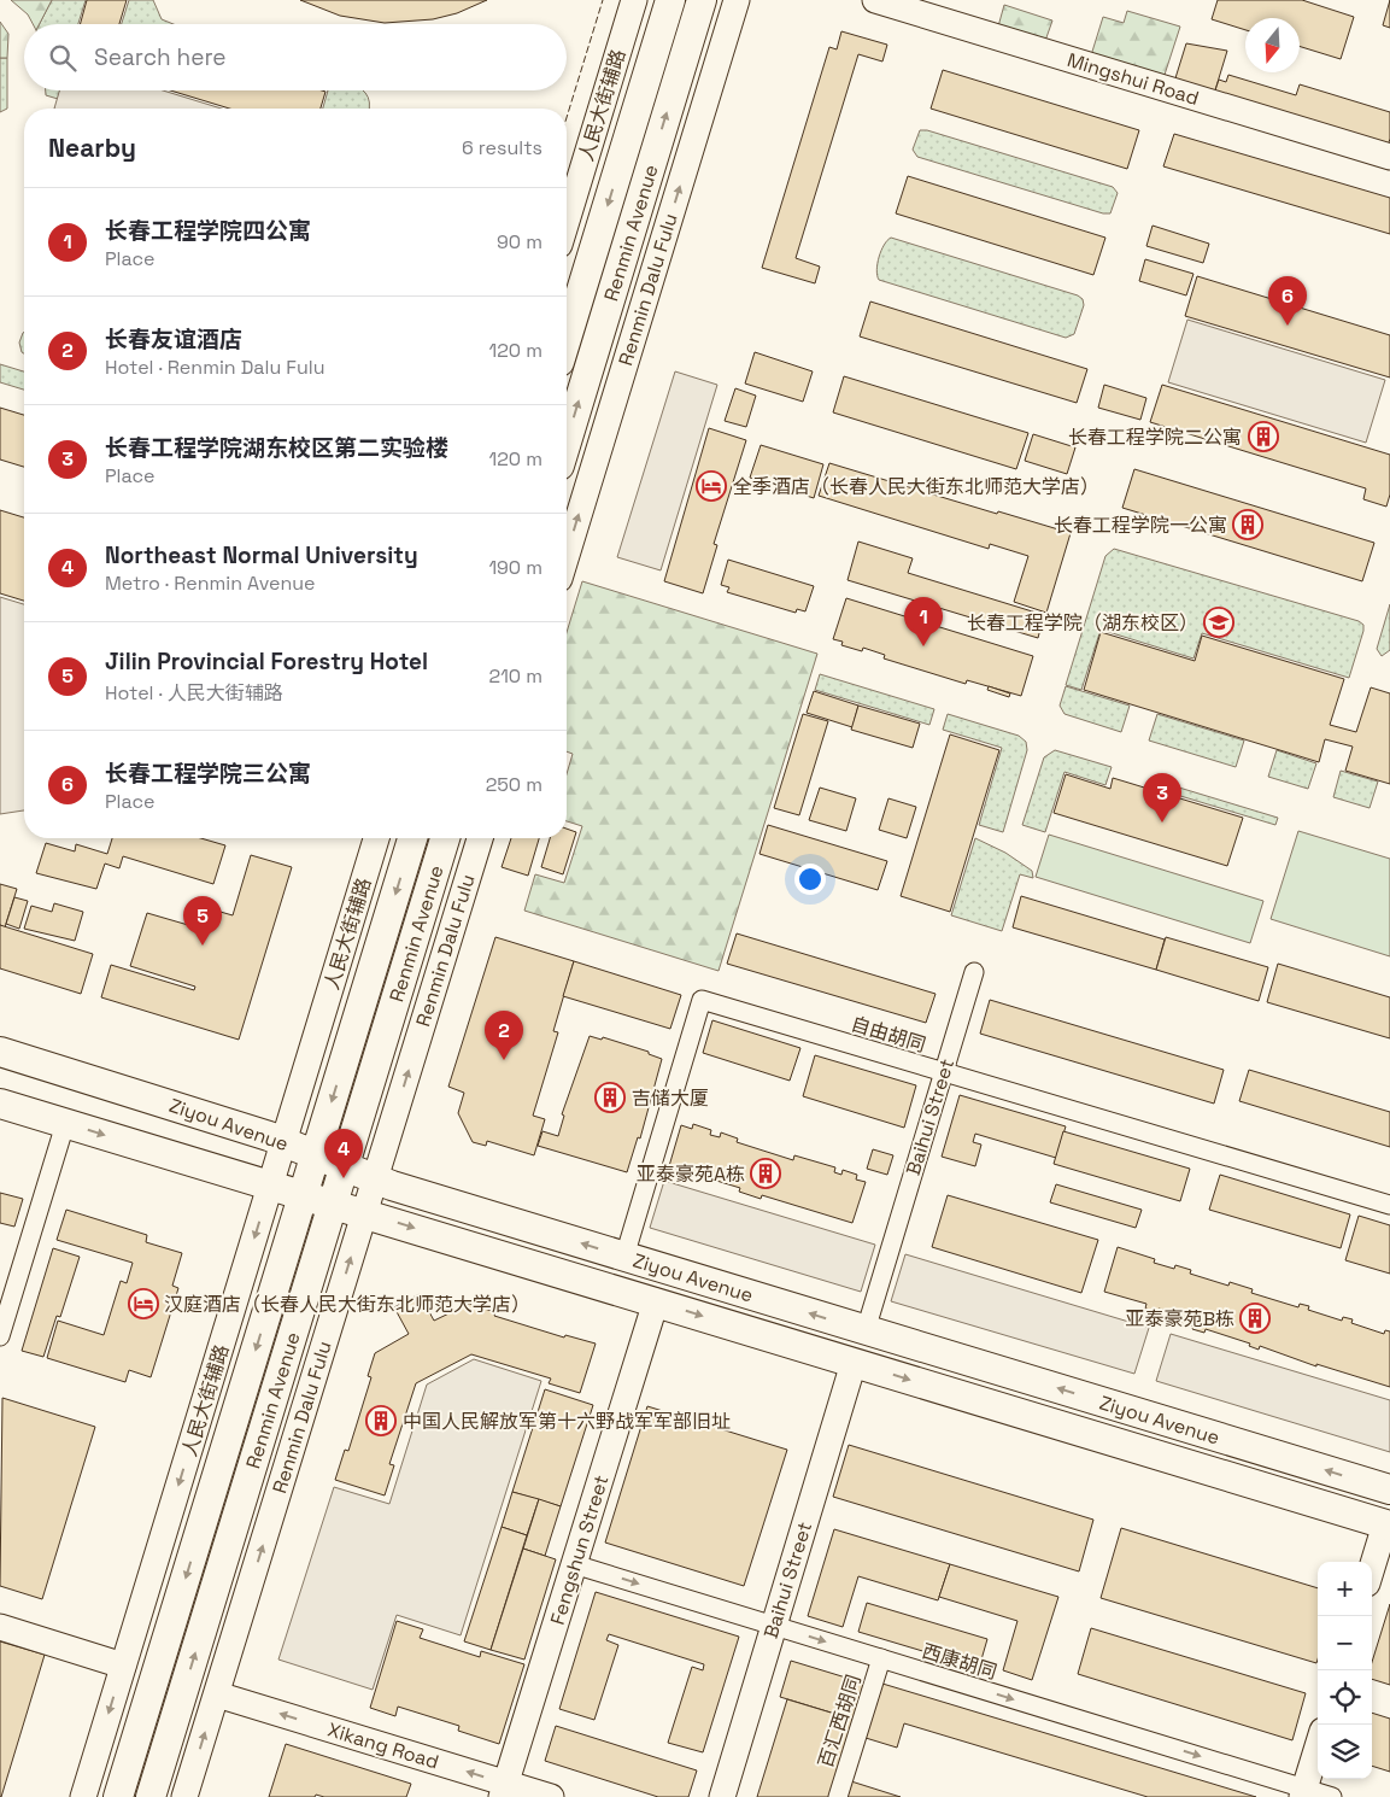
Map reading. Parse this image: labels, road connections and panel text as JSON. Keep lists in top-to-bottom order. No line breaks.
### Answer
{"streets":{"main road":["Mingshui Road","人民大街辅路","Renmin Avenue","Renmin Dalu Fulu","Baihui Street","Ziyou Avenue","Fengshun Street","Xikang Road"],"street":["自由胡同","西康胡同","百汇西胡同"]},"crossings":[["人民大街辅路","Ziyou Avenue"],["Renmin Avenue","Ziyou Avenue"],["Renmin Dalu Fulu","Ziyou Avenue"],["Renmin Dalu Fulu","Xikang Road"],["自由胡同","Baihui Street"],["自由胡同","Ziyou Avenue"],["Baihui Street","Ziyou Avenue"],["Baihui Street","西康胡同"],["Ziyou Avenue","Fengshun Street"],["Fengshun Street","西康胡同"],["Fengshun Street","Xikang Road"],["西康胡同","百汇西胡同"]],"one_way":["人民大街辅路","Renmin Dalu Fulu","西康胡同","Xikang Road"],"places":{"building":["长春工程学院二公寓","长春工程学院一公寓","吉储大厦","亚泰豪苑A栋","亚泰豪苑B栋","中国人民解放军第十六野战军军部旧址"],"hotel":["全季酒店（长春人民大街东北师范大学店）","汉庭酒店（长春人民大街东北师范大学店）"],"school or university":["长春工程学院（湖东校区）"]},"north":"bottom","page":{"search":"Search here","heading":["Nearby","6 results"],"list":[{"mark":"1","name":"长春工程学院四公寓","note":"Place","value":"90 m"},{"mark":"2","name":"长春友谊酒店","note":"Hotel · Renmin Dalu Fulu","value":"120 m"},{"mark":"3","name":"长春工程学院湖东校区第二实验楼","note":"Place","value":"120 m"},{"mark":"4","name":"Northeast Normal University","note":"Metro · Renmin Avenue","value":"190 m"},{"mark":"5","name":"Jilin Provincial Forestry Hotel","note":"Hotel · 人民大街辅路","value":"210 m"},{"mark":"6","name":"长春工程学院三公寓","note":"Place","value":"250 m"}],"pins":["6","1","3","5","2","4"],"map_buttons":["+","−"]}}
